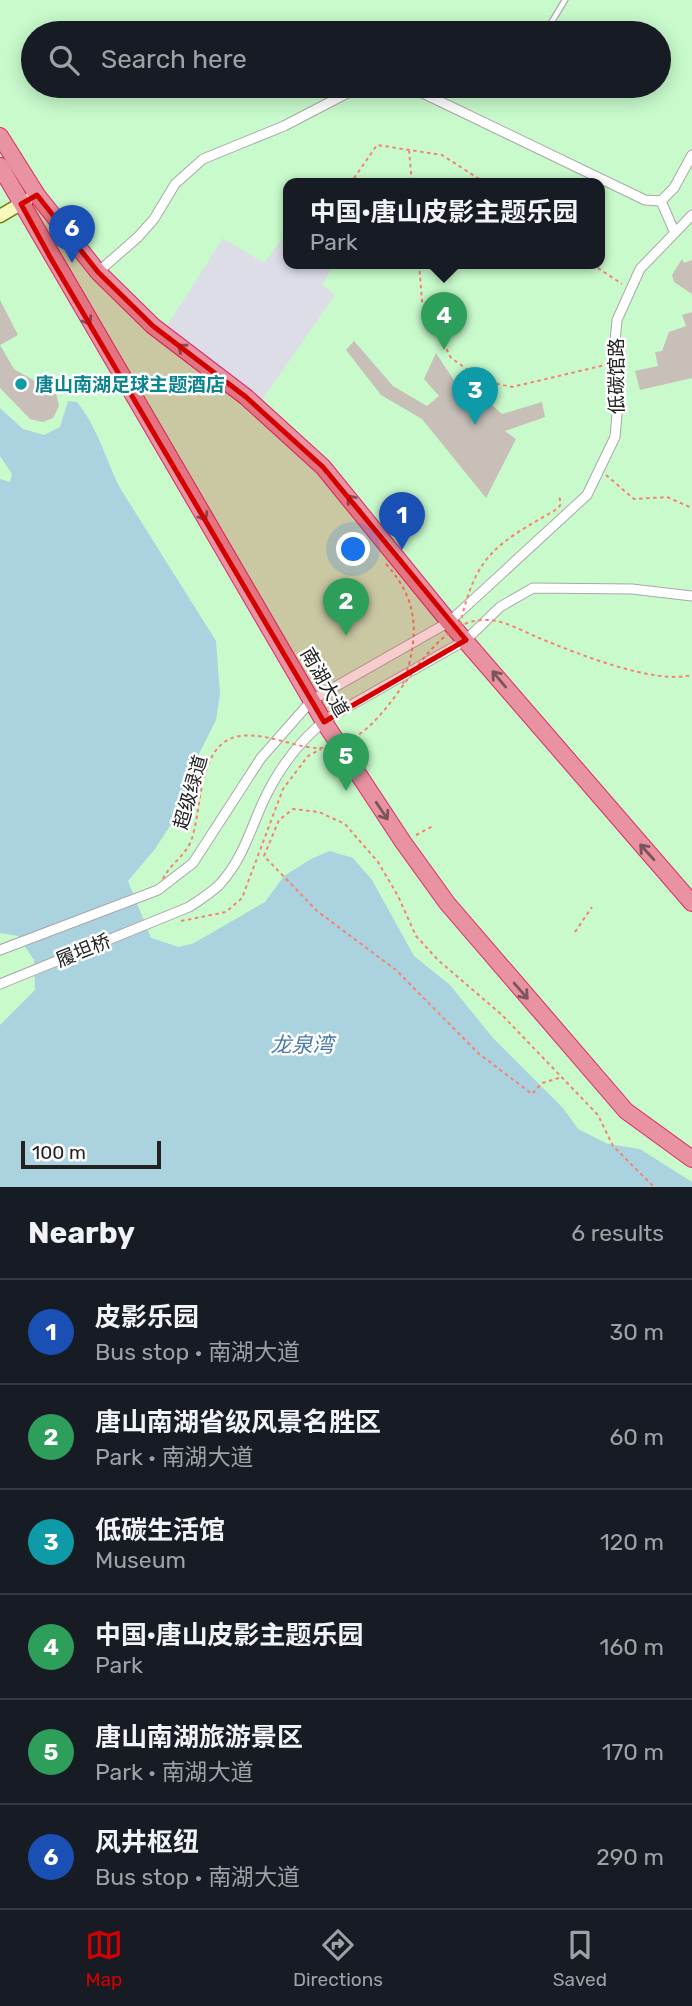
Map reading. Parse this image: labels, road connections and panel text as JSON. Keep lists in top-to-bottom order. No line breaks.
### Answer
{"streets":{"highway":["南湖大道"],"street":["低碳馆路","履坦桥"],"path":["超级绿道"]},"crossings":[["低碳馆路","超级绿道"],["低碳馆路","履坦桥"],["南湖大道","履坦桥"],["超级绿道","履坦桥"]],"water":["龙泉湾"],"places":["唐山南湖足球主题酒店"],"scale_bar":"100 m","page":{"search":"Search here","popup":["中国·唐山皮影主题乐园","Park"],"pins":["6","4","3","1","2","5"],"scale":"100 m","heading":["Nearby","6 results"],"list":[{"mark":"1","name":"皮影乐园","note":"Bus stop · 南湖大道","value":"30 m"},{"mark":"2","name":"唐山南湖省级风景名胜区","note":"Park · 南湖大道","value":"60 m"},{"mark":"3","name":"低碳生活馆","note":"Museum","value":"120 m"},{"mark":"4","name":"中国·唐山皮影主题乐园","note":"Park","value":"160 m"},{"mark":"5","name":"唐山南湖旅游景区","note":"Park · 南湖大道","value":"170 m"},{"mark":"6","name":"风井枢纽","note":"Bus stop · 南湖大道","value":"290 m"}],"nav":["Map","Directions","Saved"]}}
